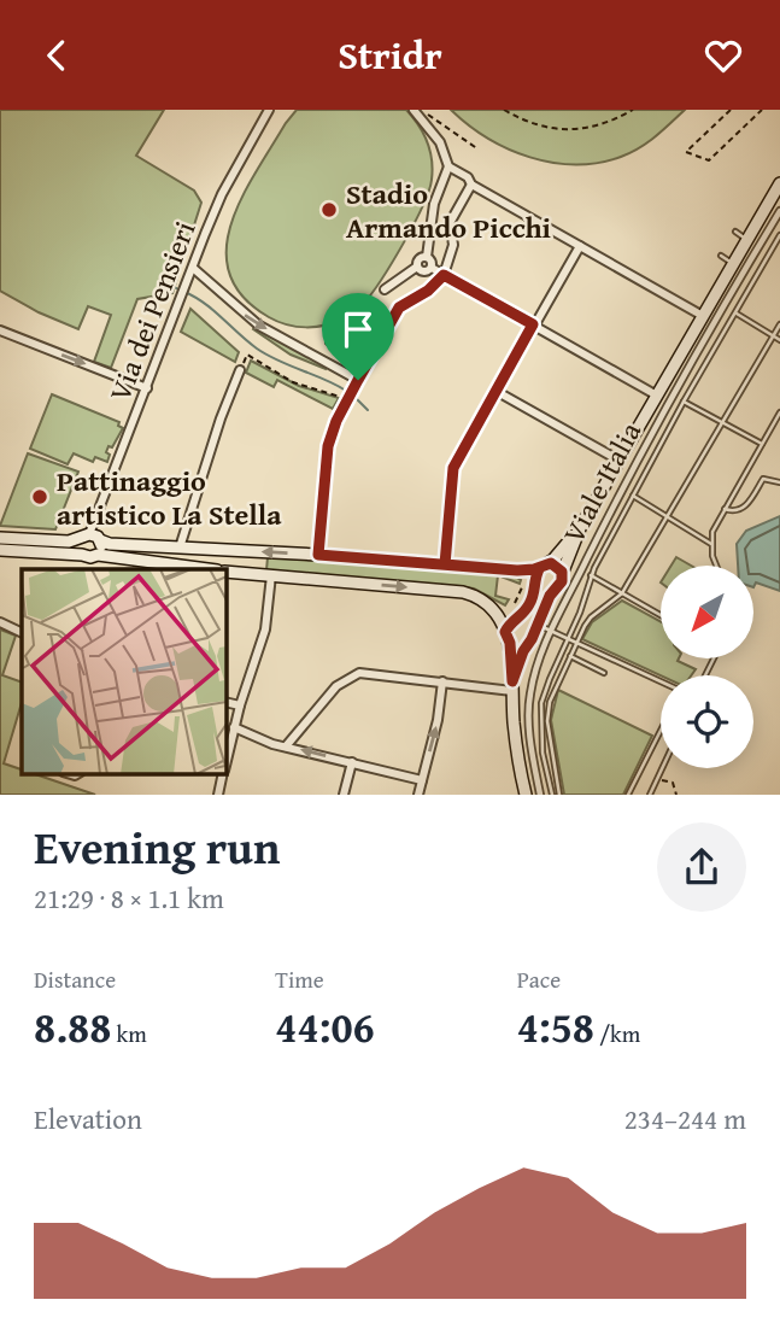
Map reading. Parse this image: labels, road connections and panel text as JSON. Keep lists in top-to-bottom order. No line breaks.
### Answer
{"streets":{"main road":["Viale Italia"],"street":["Via dei Pensieri"]},"places":["Stadio Armando Picchi","Pattinaggio artistico La Stella"],"north":"bottom left","page":{"header":"Stridr","heading":["Evening run","21:29 · 8 × 1.1 km"],"stats":[["Distance","8.88 km"],["Time","44:06"],["Pace","4:58 /km"]],"chart":["Elevation","234–244 m"]}}
